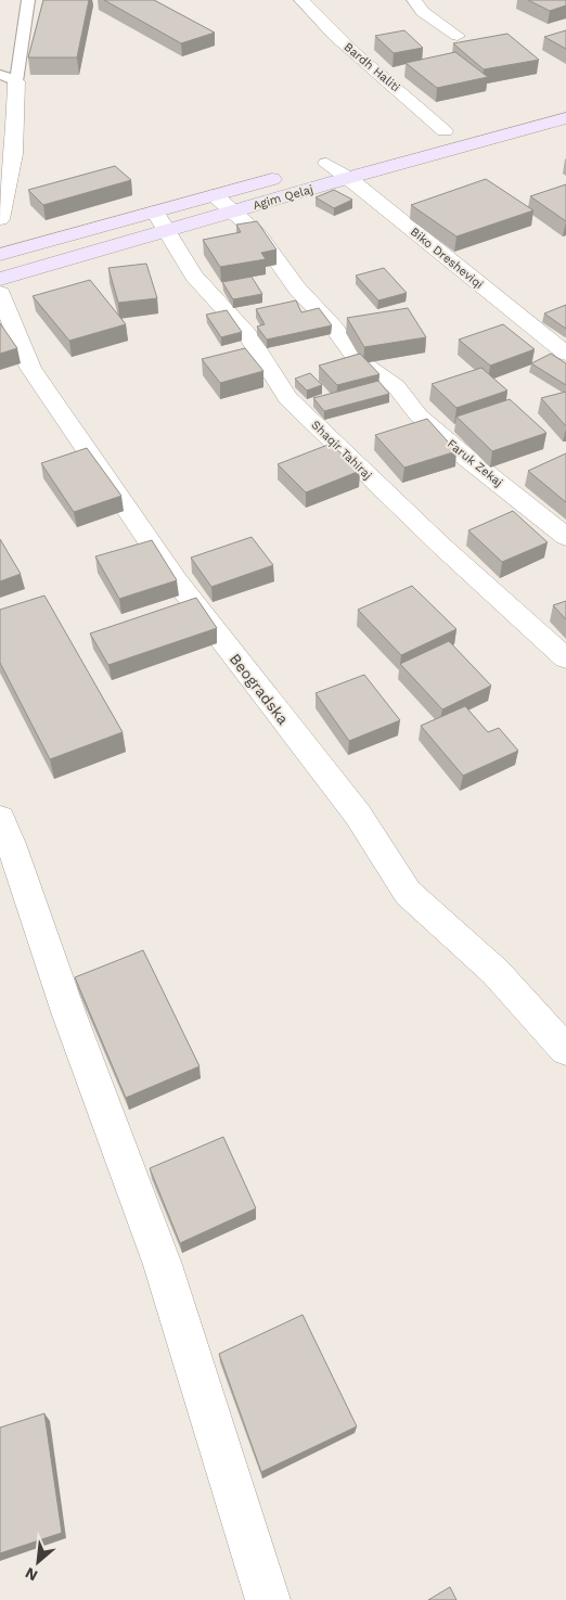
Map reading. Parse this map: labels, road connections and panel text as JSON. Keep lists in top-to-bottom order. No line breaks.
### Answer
{"streets":{"main road":["Agim Qelaj"],"street":["Bardh Haliti","Biko Dresheviqi","Shaqir Tahiraj","Faruk Zekaj","Beogradska"]},"crossings":[["Agim Qelaj","Biko Dresheviqi"],["Agim Qelaj","Shaqir Tahiraj"],["Agim Qelaj","Faruk Zekaj"]],"north":"bottom left"}
